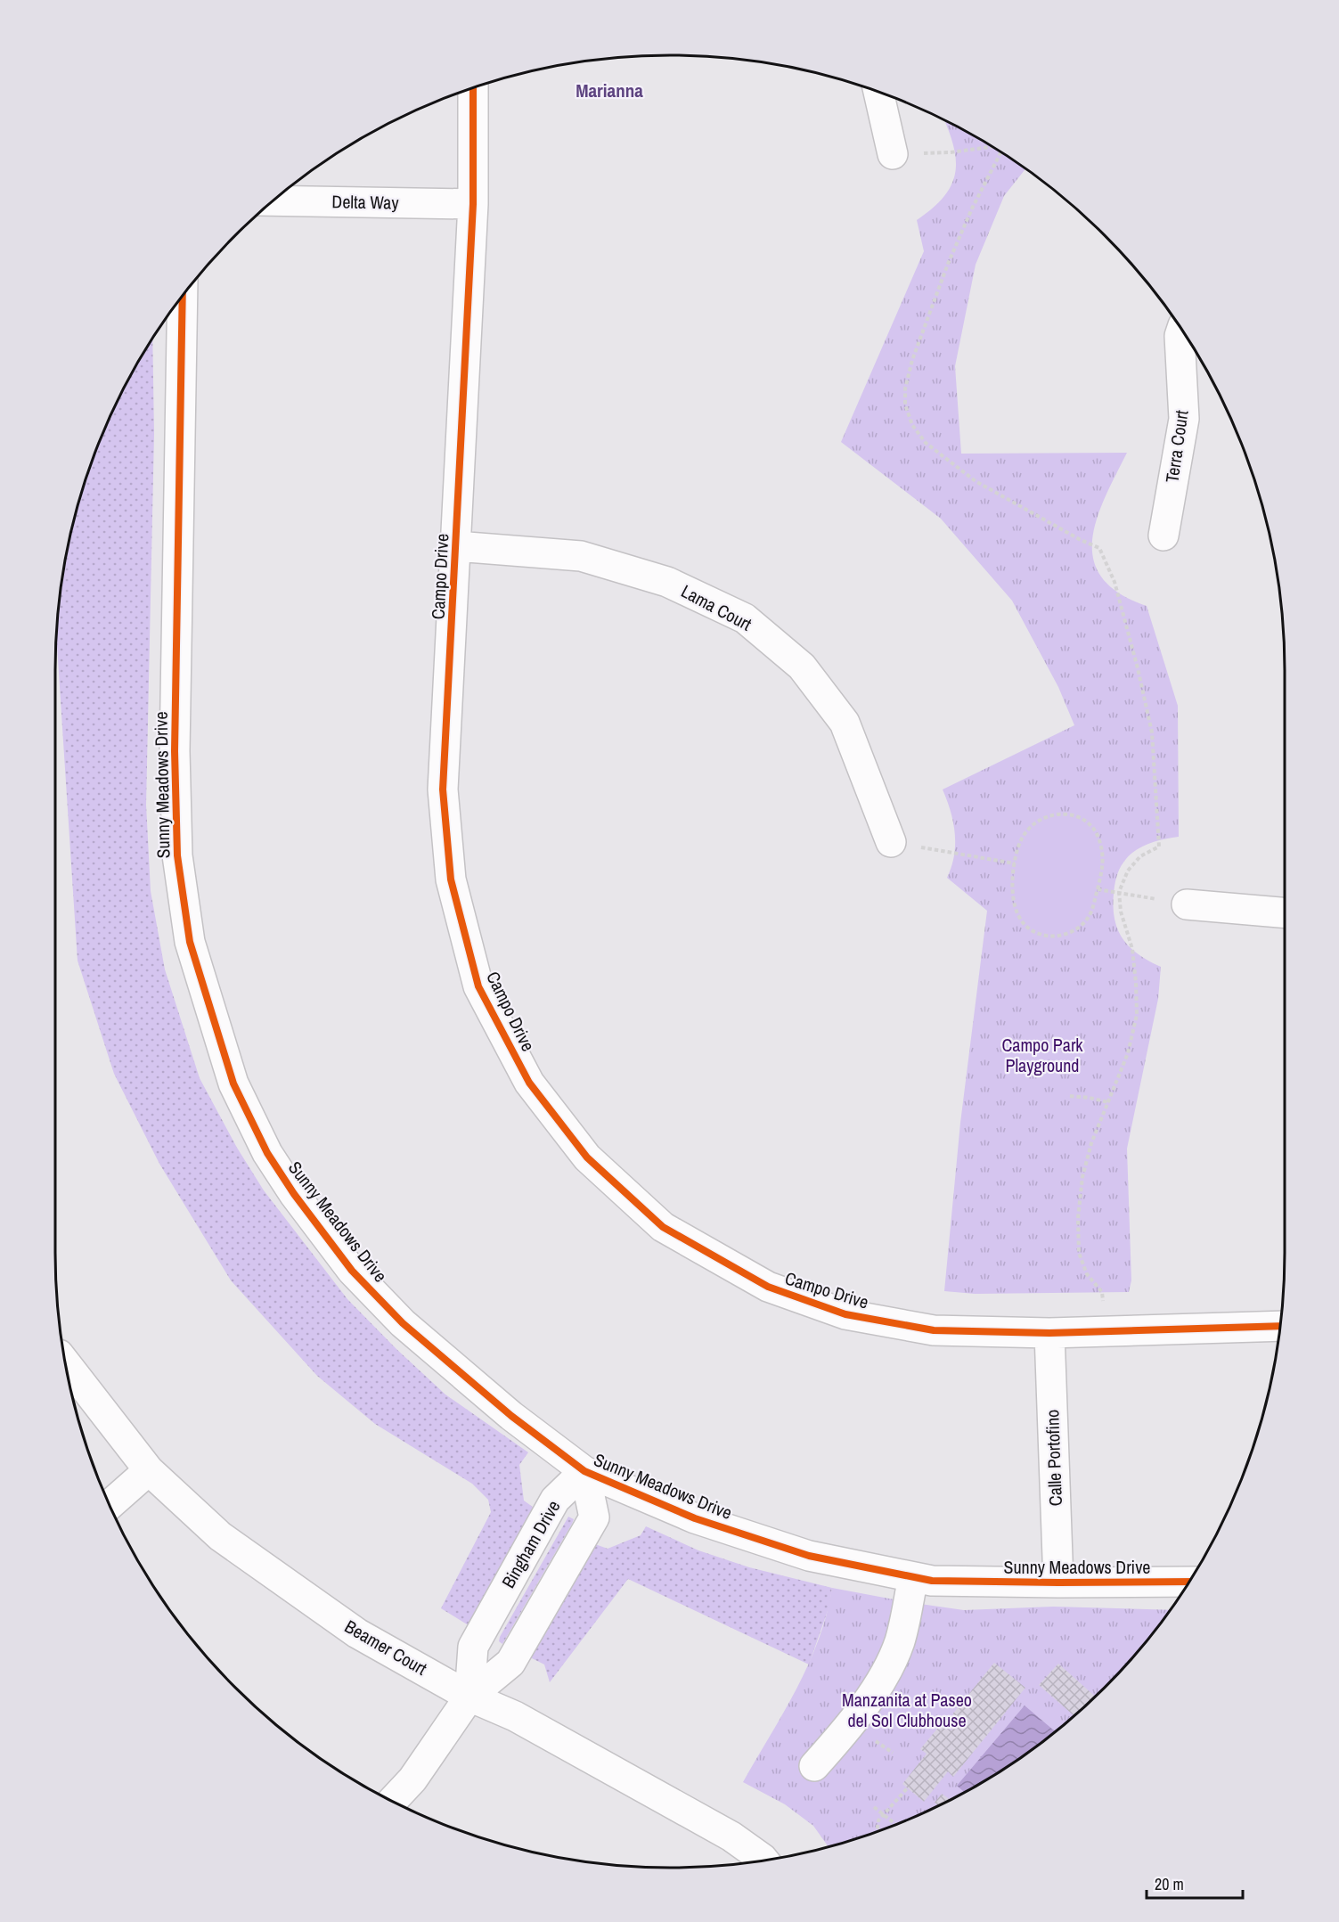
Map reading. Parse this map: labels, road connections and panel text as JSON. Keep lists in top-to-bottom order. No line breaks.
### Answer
{"streets":{"street":["Delta Way","Terra Court","Campo Drive","Lama Court","Sunny Meadows Drive","Calle Portofino","Bingham Drive","Beamer Court"]},"crossings":[["Delta Way","Campo Drive"],["Campo Drive","Lama Court"],["Campo Drive","Calle Portofino"],["Sunny Meadows Drive","Calle Portofino"],["Sunny Meadows Drive","Bingham Drive"],["Bingham Drive","Beamer Court"]],"districts":["Marianna"],"parks":["Campo Park Playground","Manzanita at Paseo del Sol Clubhouse"],"scale_bar":"20 m"}
